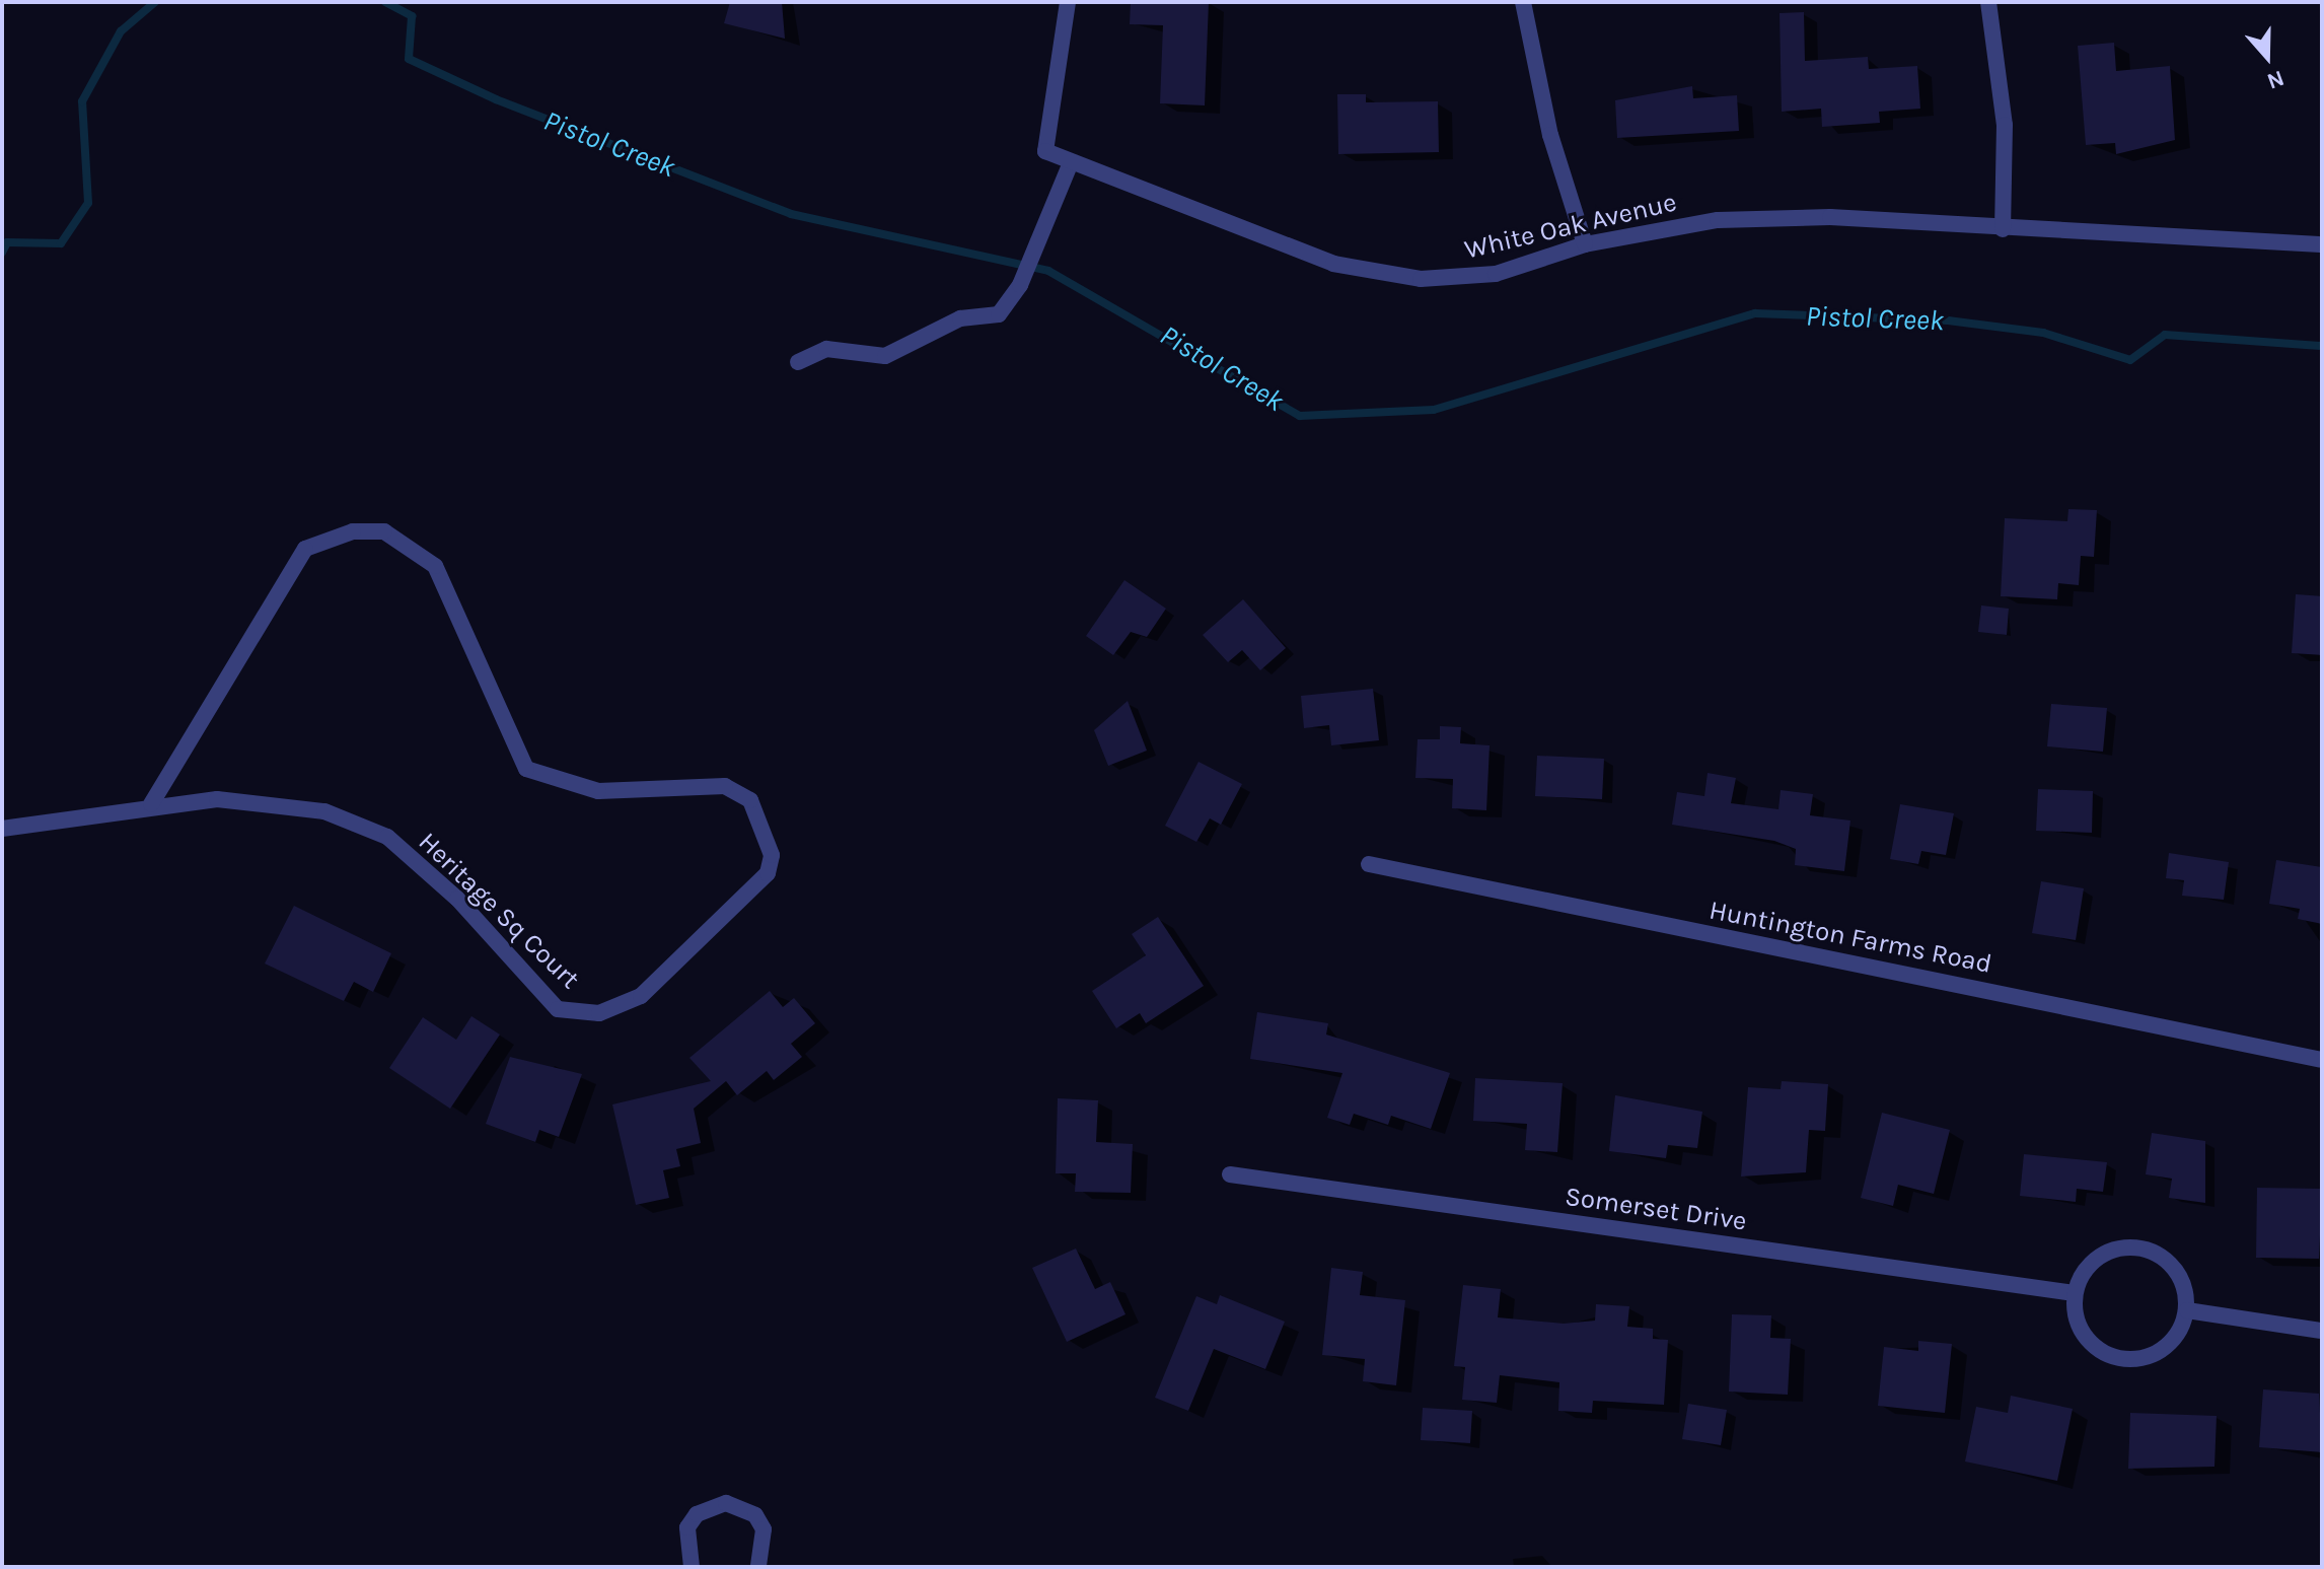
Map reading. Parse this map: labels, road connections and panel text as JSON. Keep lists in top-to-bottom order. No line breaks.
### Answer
{"streets":{"street":["White Oak Avenue","Heritage Sq Court","Huntington Farms Road","Somerset Drive"]},"water":["Pistol Creek"],"north":"bottom"}
